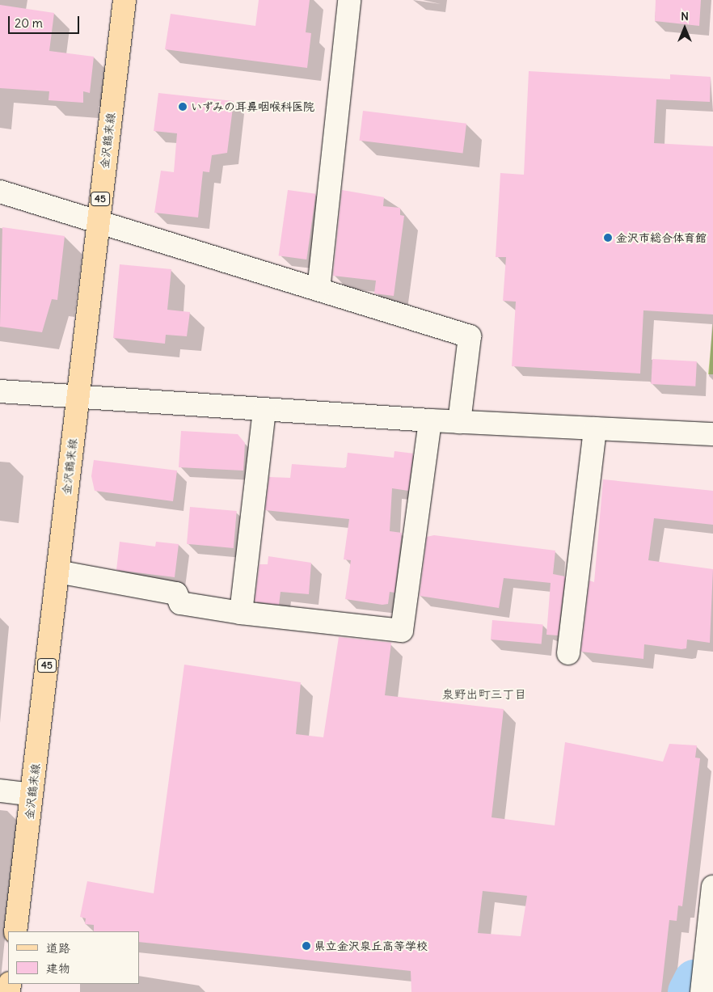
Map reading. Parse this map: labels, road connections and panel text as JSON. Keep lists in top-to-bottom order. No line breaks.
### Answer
{"streets":{"main road":["金沢鶴来線","45"]},"districts":["泉野出町三丁目"],"places":["いずみの耳鼻咽喉科医院","金沢市総合体育館","県立金沢泉丘高等学校"],"legend":["道路","建物"],"scale_bar":"20 m","north":"top"}
